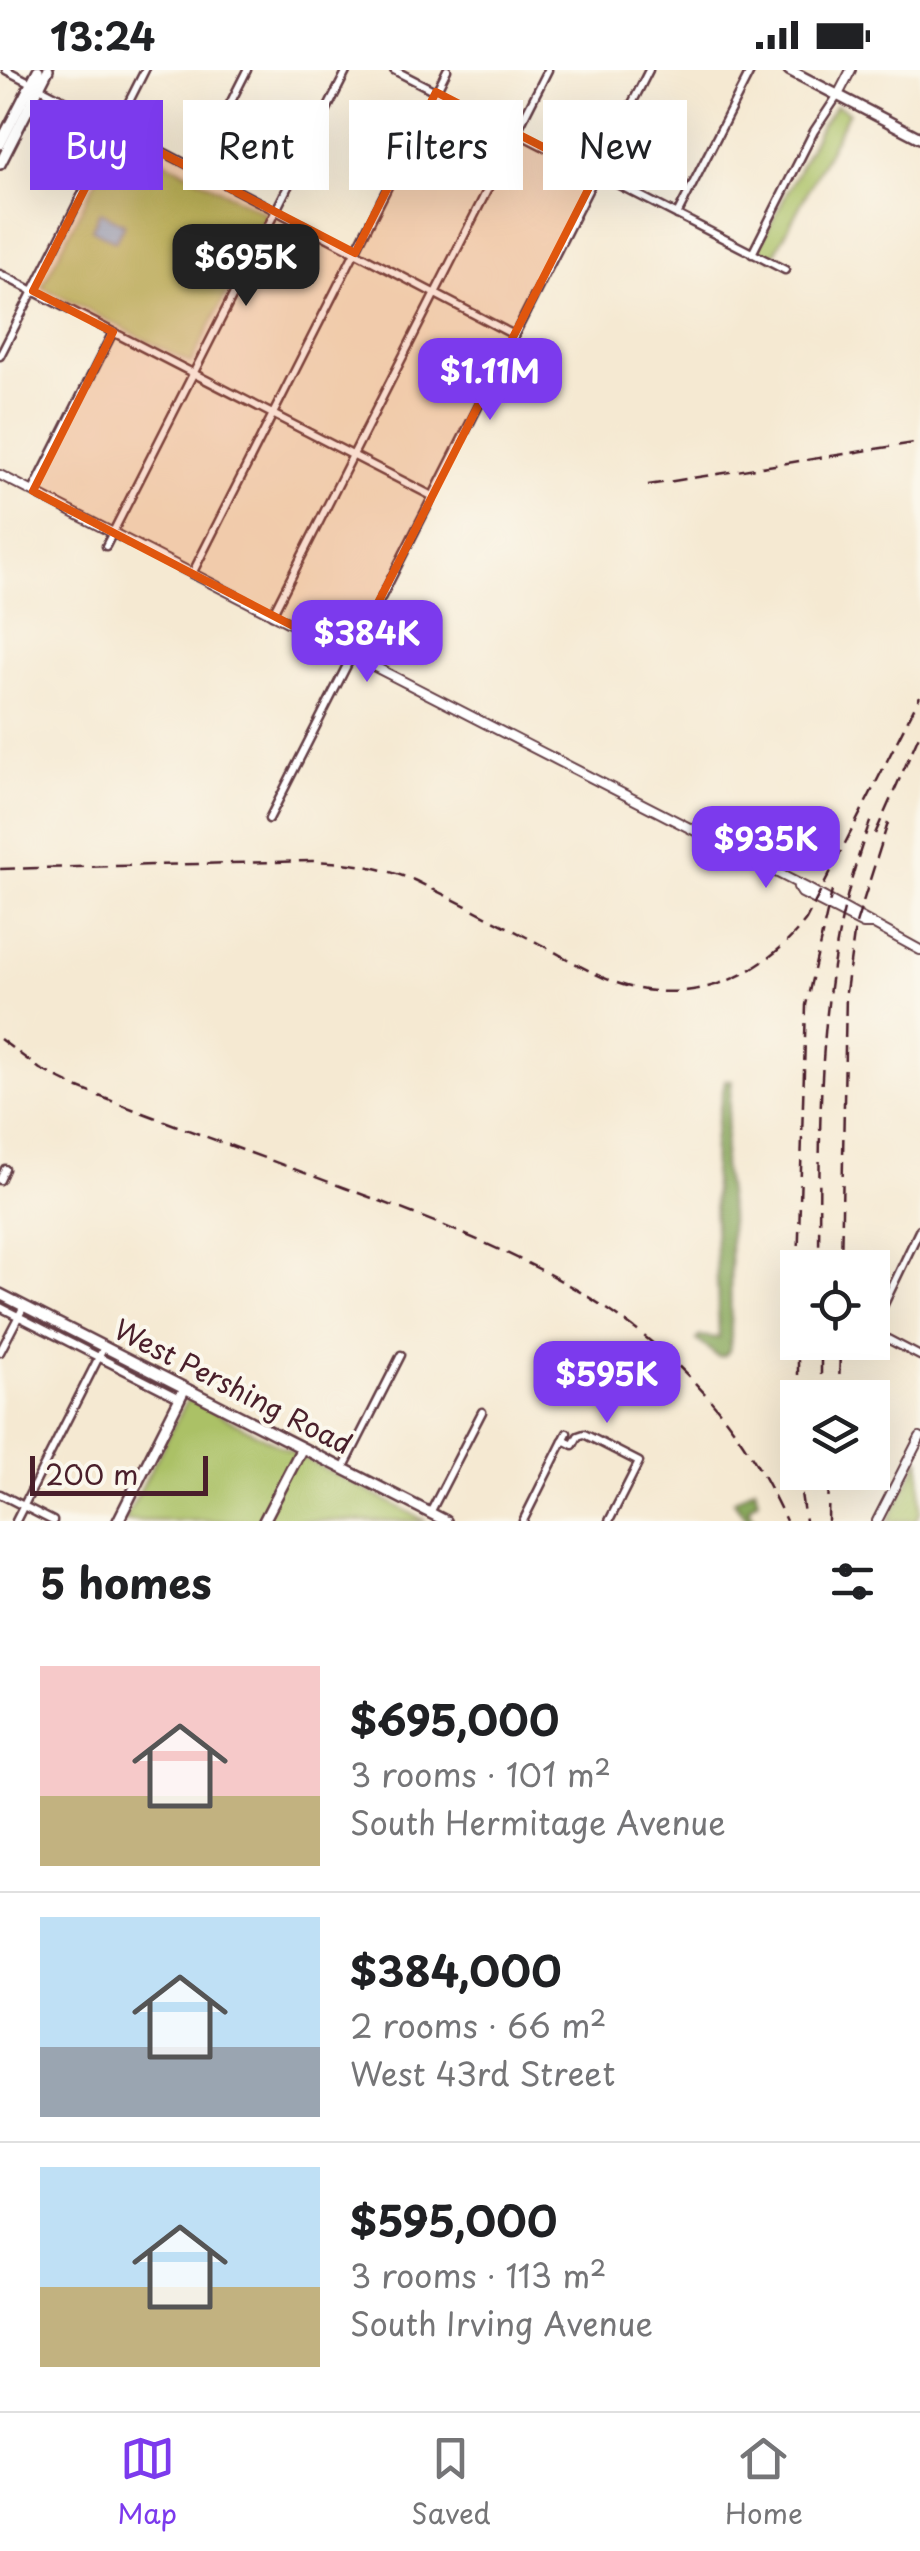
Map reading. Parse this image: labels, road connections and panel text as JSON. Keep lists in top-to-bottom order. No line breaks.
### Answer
{"streets":{"main road":["West Pershing Road"]},"scale_bar":"200 m","page":{"status":"13:24","chip":["Buy","Rent","Filters","New"],"price":["$695K","$1.11M","$384K","$935K","$595K"],"scale":"200 m","heading":"5 homes","list":[{"name":"$695,000","note":"3 rooms · 101 m² · South Hermitage Avenue"},{"name":"$384,000","note":"2 rooms · 66 m² · West 43rd Street"},{"name":"$595,000","note":"3 rooms · 113 m² · South Irving Avenue"}],"tabs":["Map","Saved","Home"]}}
